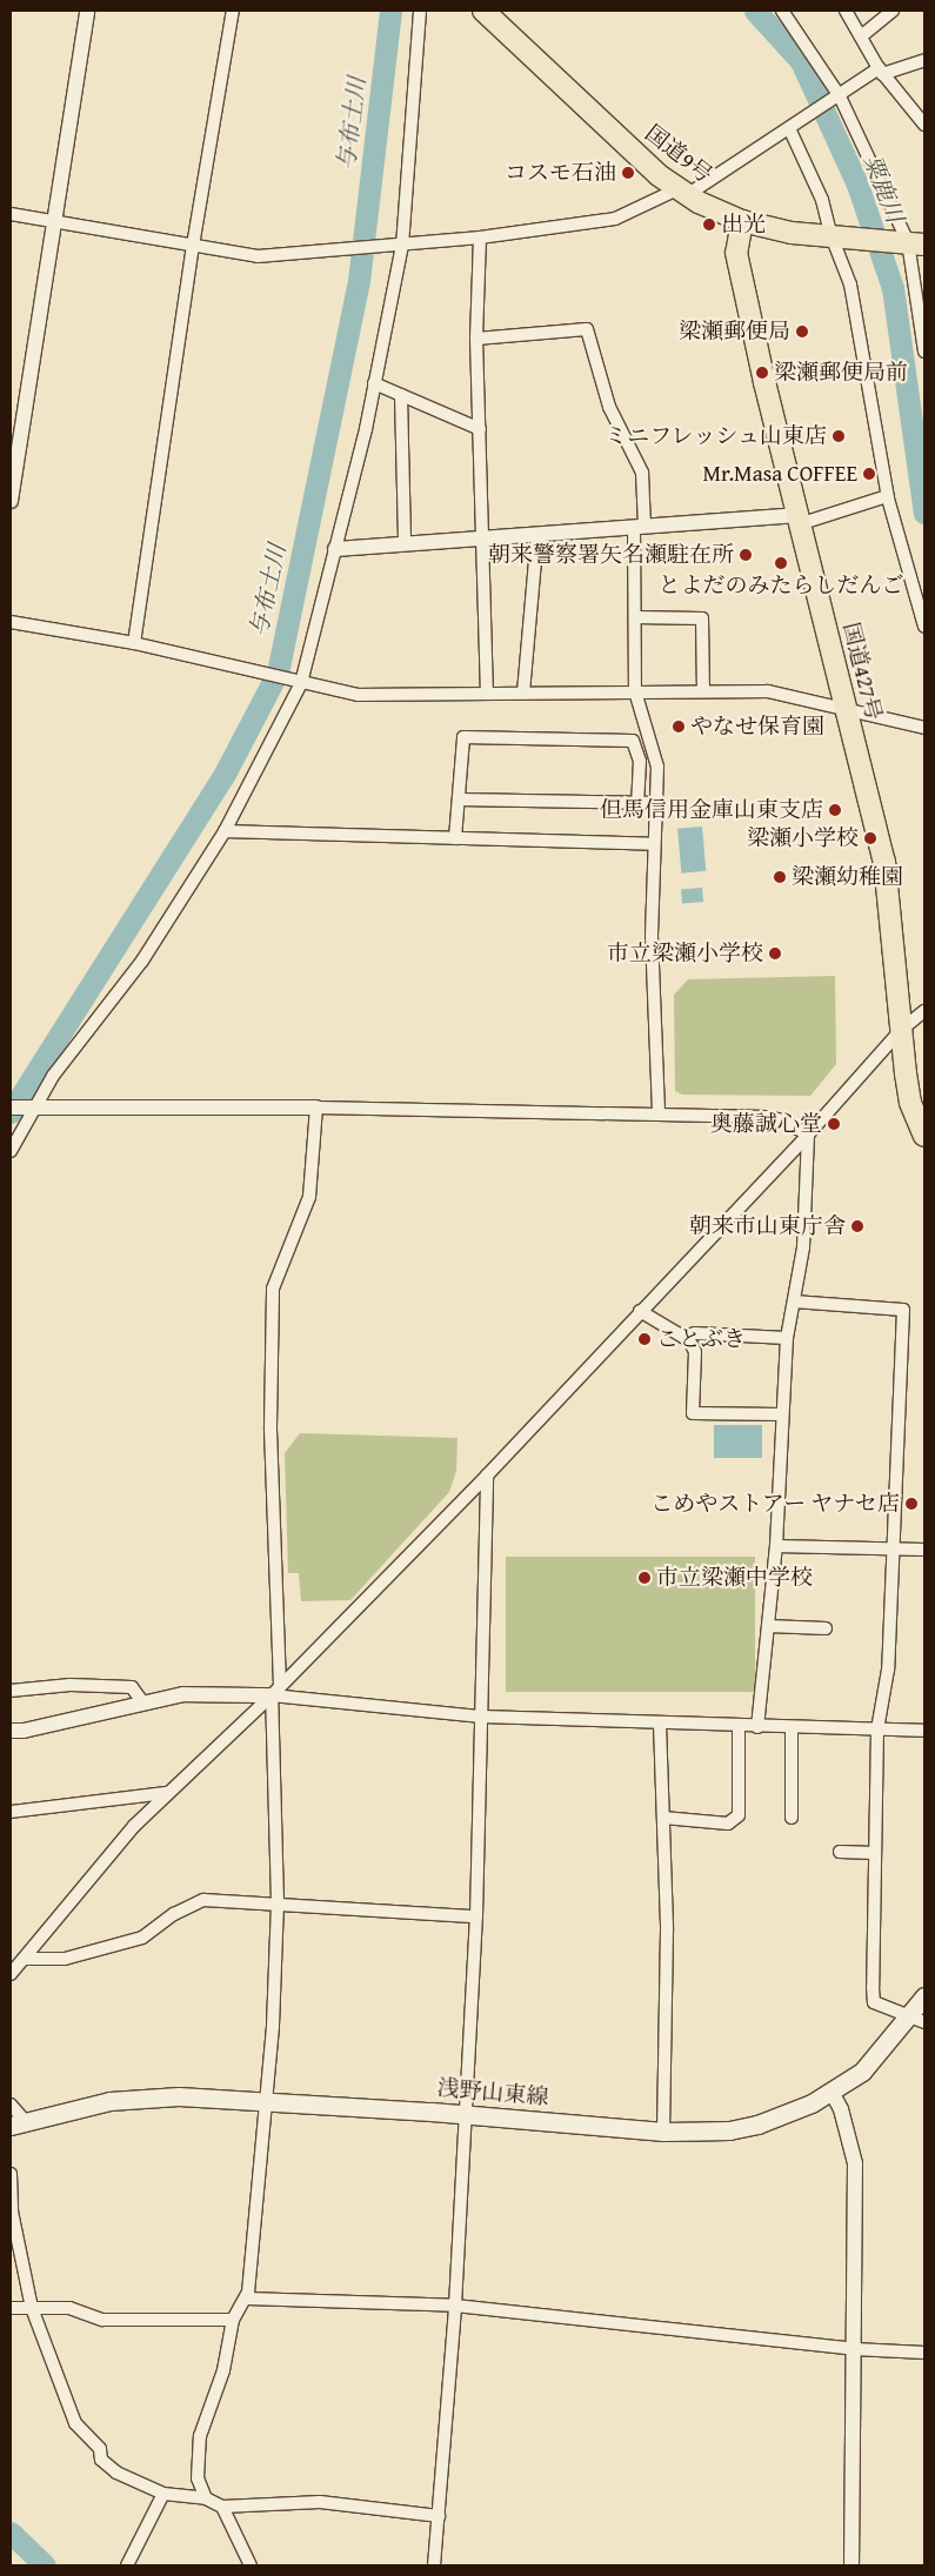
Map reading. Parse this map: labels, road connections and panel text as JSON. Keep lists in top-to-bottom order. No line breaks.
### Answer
{"streets":{"highway":["国道9号","国道427号"],"main road":["浅野山東線"]},"crossings":[["国道9号","国道427号"]],"water":["与布土川","粟鹿川"],"places":["コスモ石油","出光","梁瀬郵便局","梁瀬郵便局前","ミニフレッシュ山東店","Mr.Masa COFFEE","朝来警察署矢名瀬駐在所","とよだのみたらしだんご","やなせ保育園","但馬信用金庫山東支店","梁瀬小学校","梁瀬幼稚園","市立梁瀬小学校","奥藤誠心堂","朝来市山東庁舎","ことぶき","こめやストアー ヤナセ店","市立梁瀬中学校"]}
